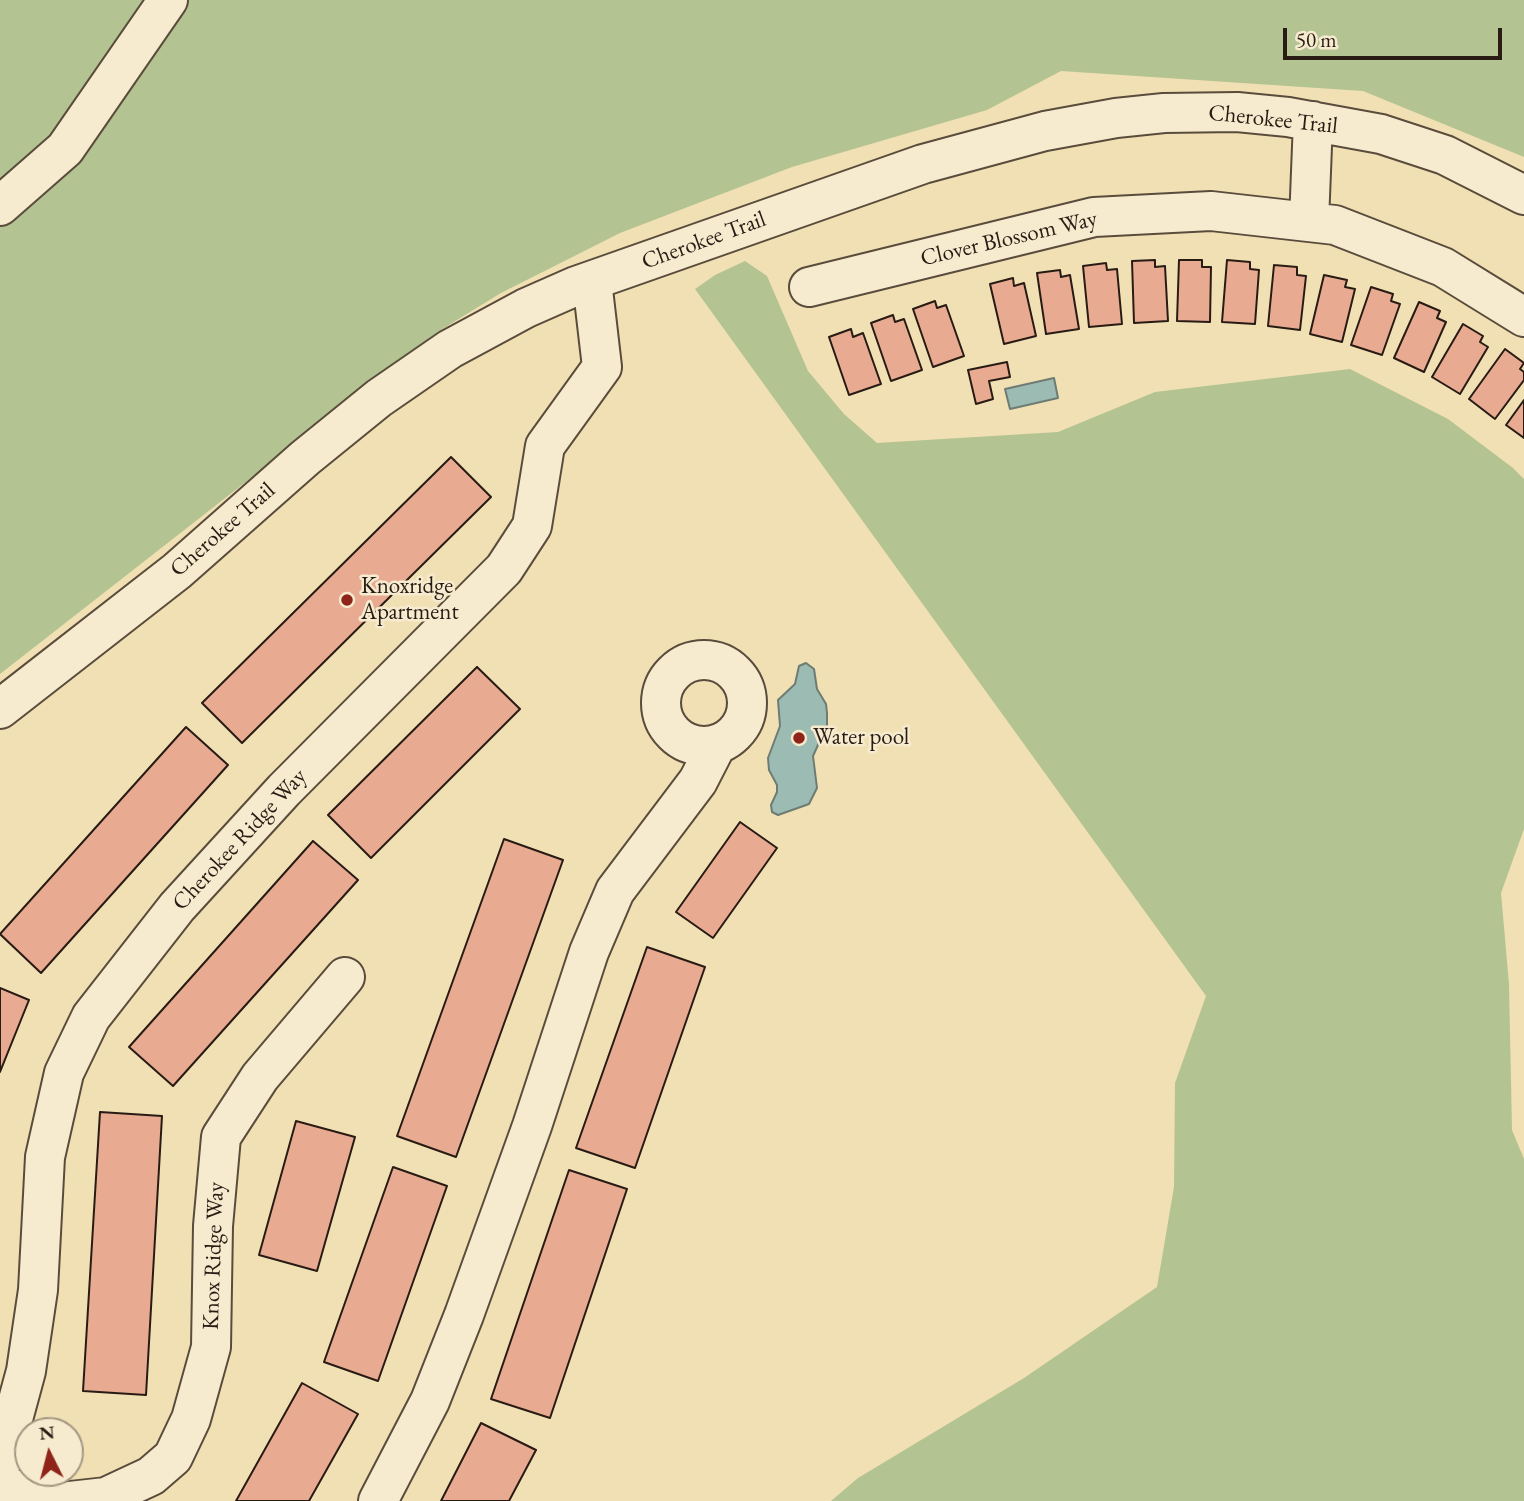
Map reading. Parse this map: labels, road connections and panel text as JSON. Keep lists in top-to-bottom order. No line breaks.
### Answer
{"streets":{"street":["Cherokee Trail","Clover Blossom Way","Cherokee Ridge Way","Knox Ridge Way"]},"crossings":[["Cherokee Trail","Cherokee Ridge Way"]],"places":["Knoxridge Apartment","Water pool"],"scale_bar":"50 m","north":"top"}
